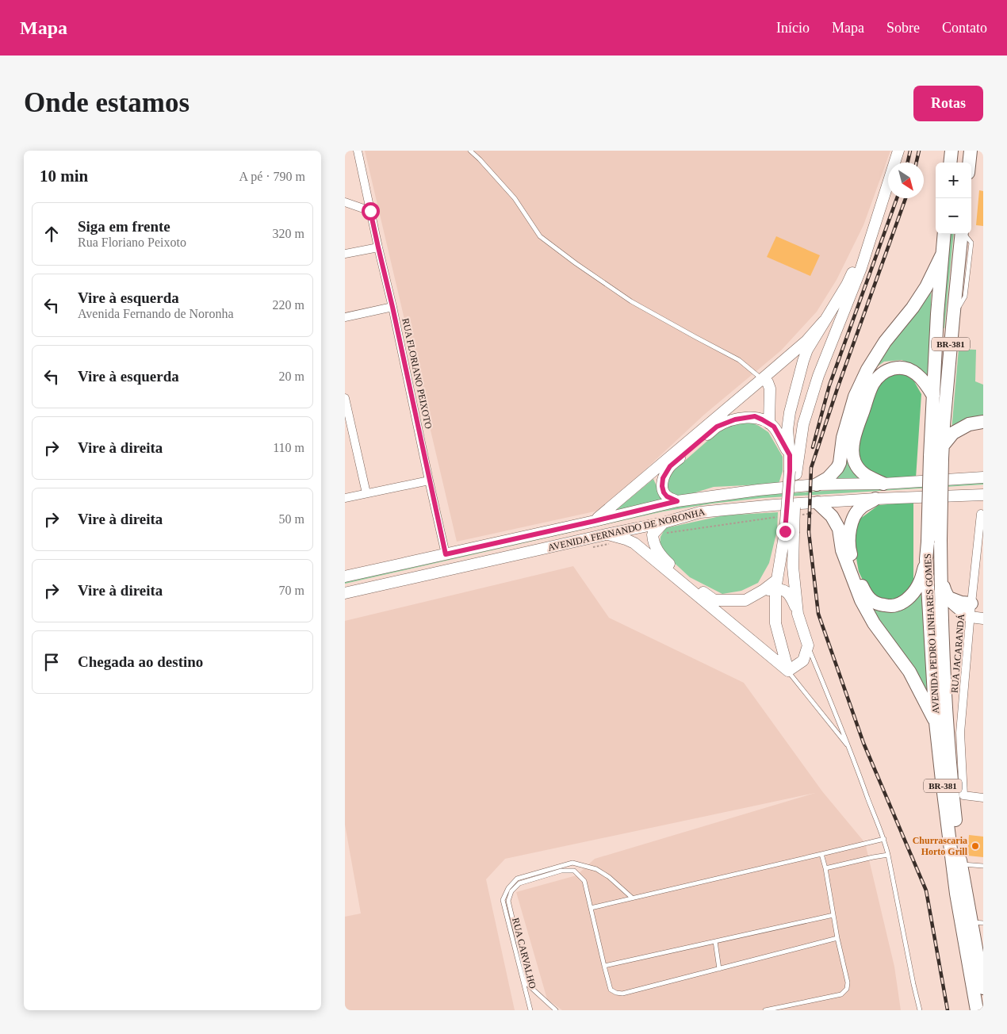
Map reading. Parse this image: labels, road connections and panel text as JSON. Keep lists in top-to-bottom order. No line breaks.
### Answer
{"streets":{"highway":["BR-381","AVENIDA PEDRO LINHARES GOMES"],"main road":["AVENIDA FERNANDO DE NORONHA"],"street":["RUA FLORIANO PEIXOTO","RUA JACARANDÁ"],"lane":["RUA CARVALHO"]},"crossings":[["RUA FLORIANO PEIXOTO","AVENIDA FERNANDO DE NORONHA"]],"places":["Churrascaria Horto Grill"],"north":"bottom right","page":{"header":"Mapa","nav":["Início","Mapa","Sobre","Contato"],"buttons":"Rotas","title":"Onde estamos","heading":["10 min","A pé · 790 m"],"map_buttons":["+","−"],"list":[["Siga em frente","Rua Floriano Peixoto","320 m"],["Vire à esquerda","Avenida Fernando de Noronha","220 m"],["Vire à esquerda","20 m"],["Vire à direita","110 m"],["Vire à direita","50 m"],["Vire à direita","70 m"],"Chegada ao destino"]}}
